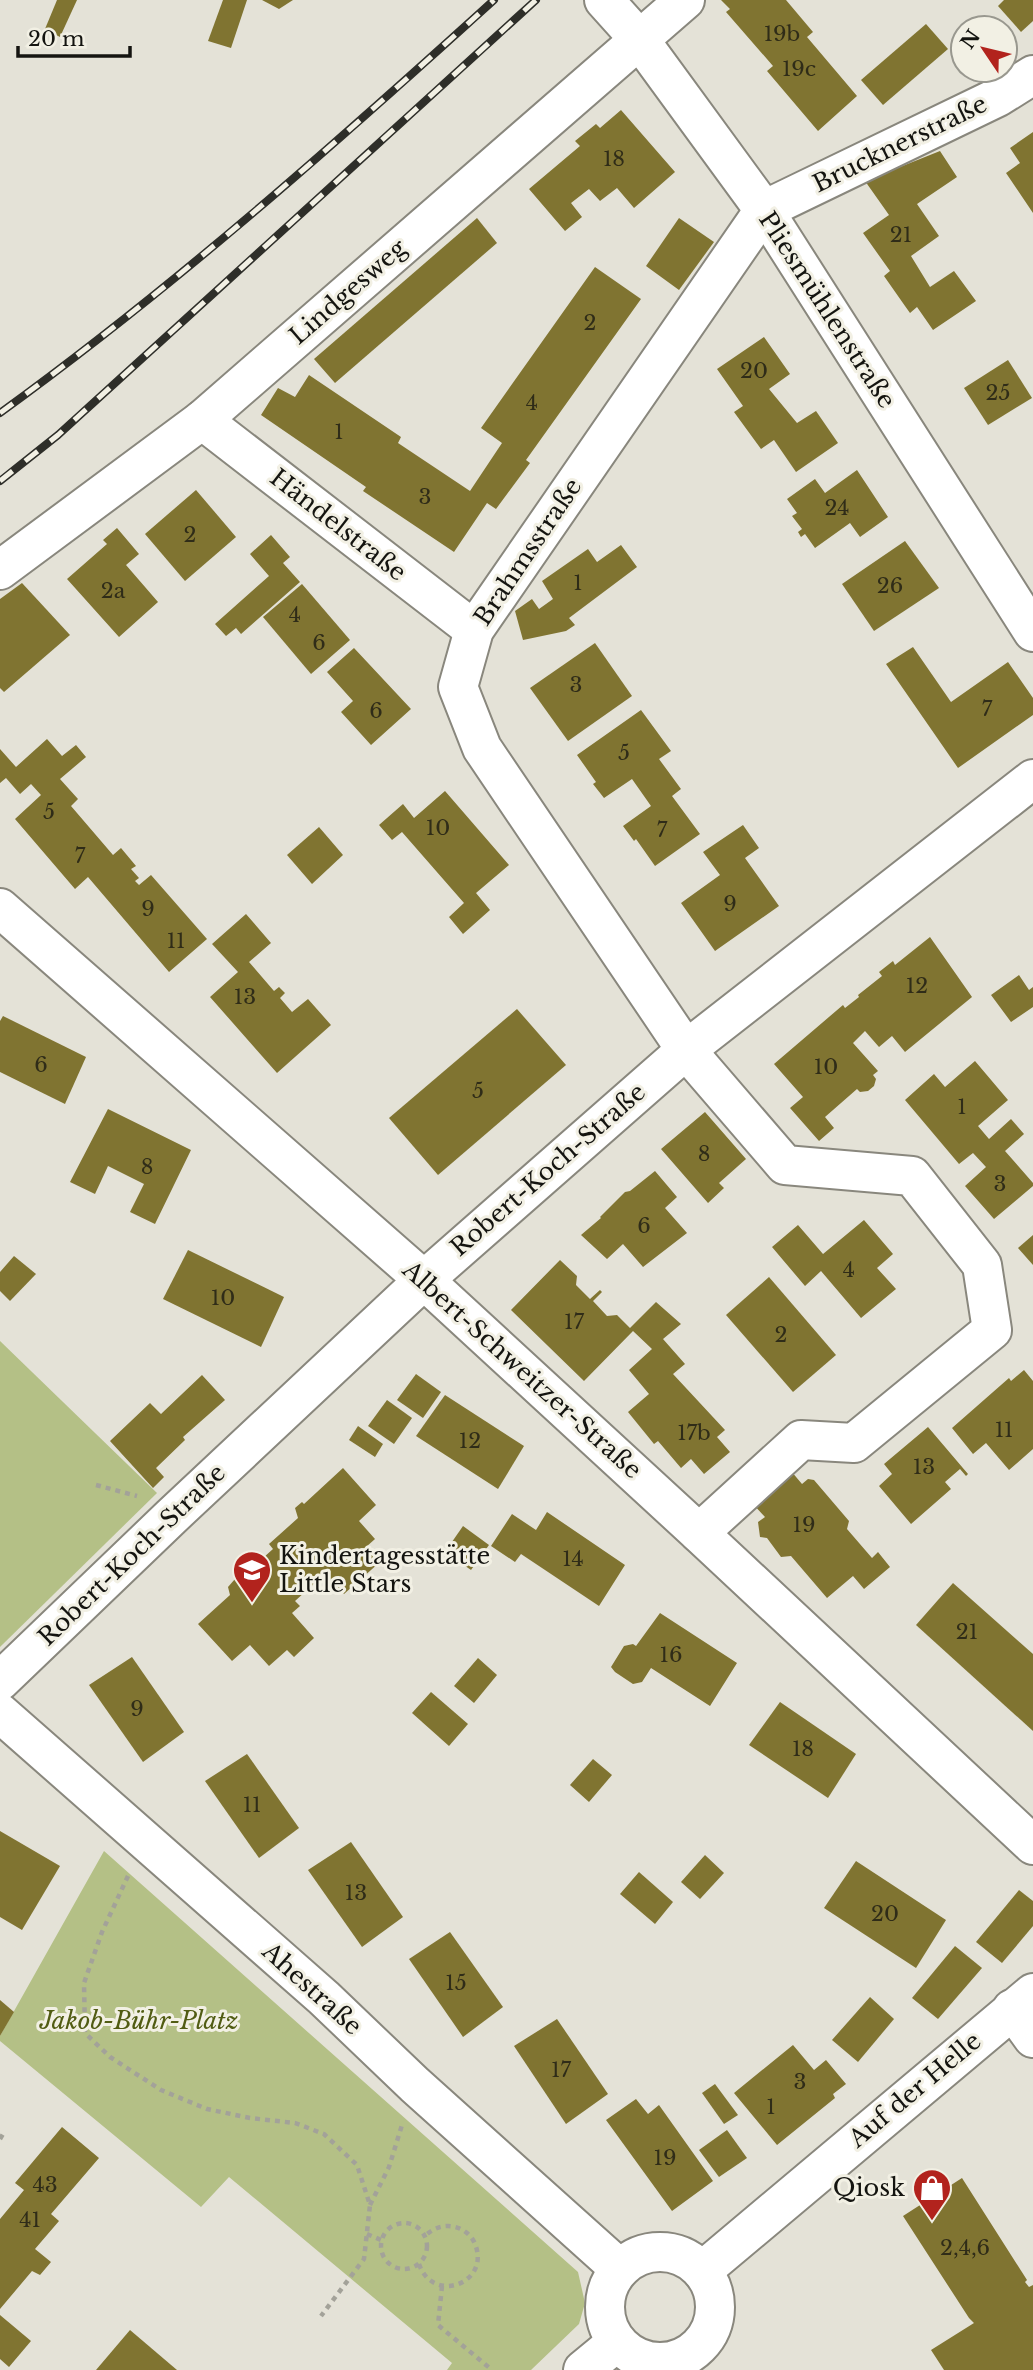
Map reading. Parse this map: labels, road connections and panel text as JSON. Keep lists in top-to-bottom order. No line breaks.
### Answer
{"streets":{"street":["Brucknerstraße","Lindgesweg","Pliesmühlenstraße","Händelstraße","Brahmsstraße","Robert-Koch-Straße","Albert-Schweitzer-Straße","Ahestraße","Auf der Helle"]},"crossings":[["Brucknerstraße","Pliesmühlenstraße"],["Brucknerstraße","Brahmsstraße"],["Lindgesweg","Pliesmühlenstraße"],["Lindgesweg","Händelstraße"],["Pliesmühlenstraße","Brahmsstraße"],["Händelstraße","Brahmsstraße"],["Brahmsstraße","Robert-Koch-Straße"],["Brahmsstraße","Albert-Schweitzer-Straße"],["Robert-Koch-Straße","Albert-Schweitzer-Straße"],["Ahestraße","Auf der Helle"]],"parks":["Jakob-Bühr-Platz"],"places":{"school or university":["Kindertagesstätte Little Stars"],"shop":["Qiosk"]},"house_numbers":["19b","19c","18","21","2","20","25","4","1","3","24","2","1","26","2a","4","6","3","7","6","5","5","10","7","7","9","9","11","12","13","6","10","5","1","8","8","3","6","4","10","17","2","11","17b","12","13","19","14","21","16","9","18","11","13","20","15","17","3","1","19","43","41","2,4,6"],"scale_bar":"20 m","north":"top left"}
